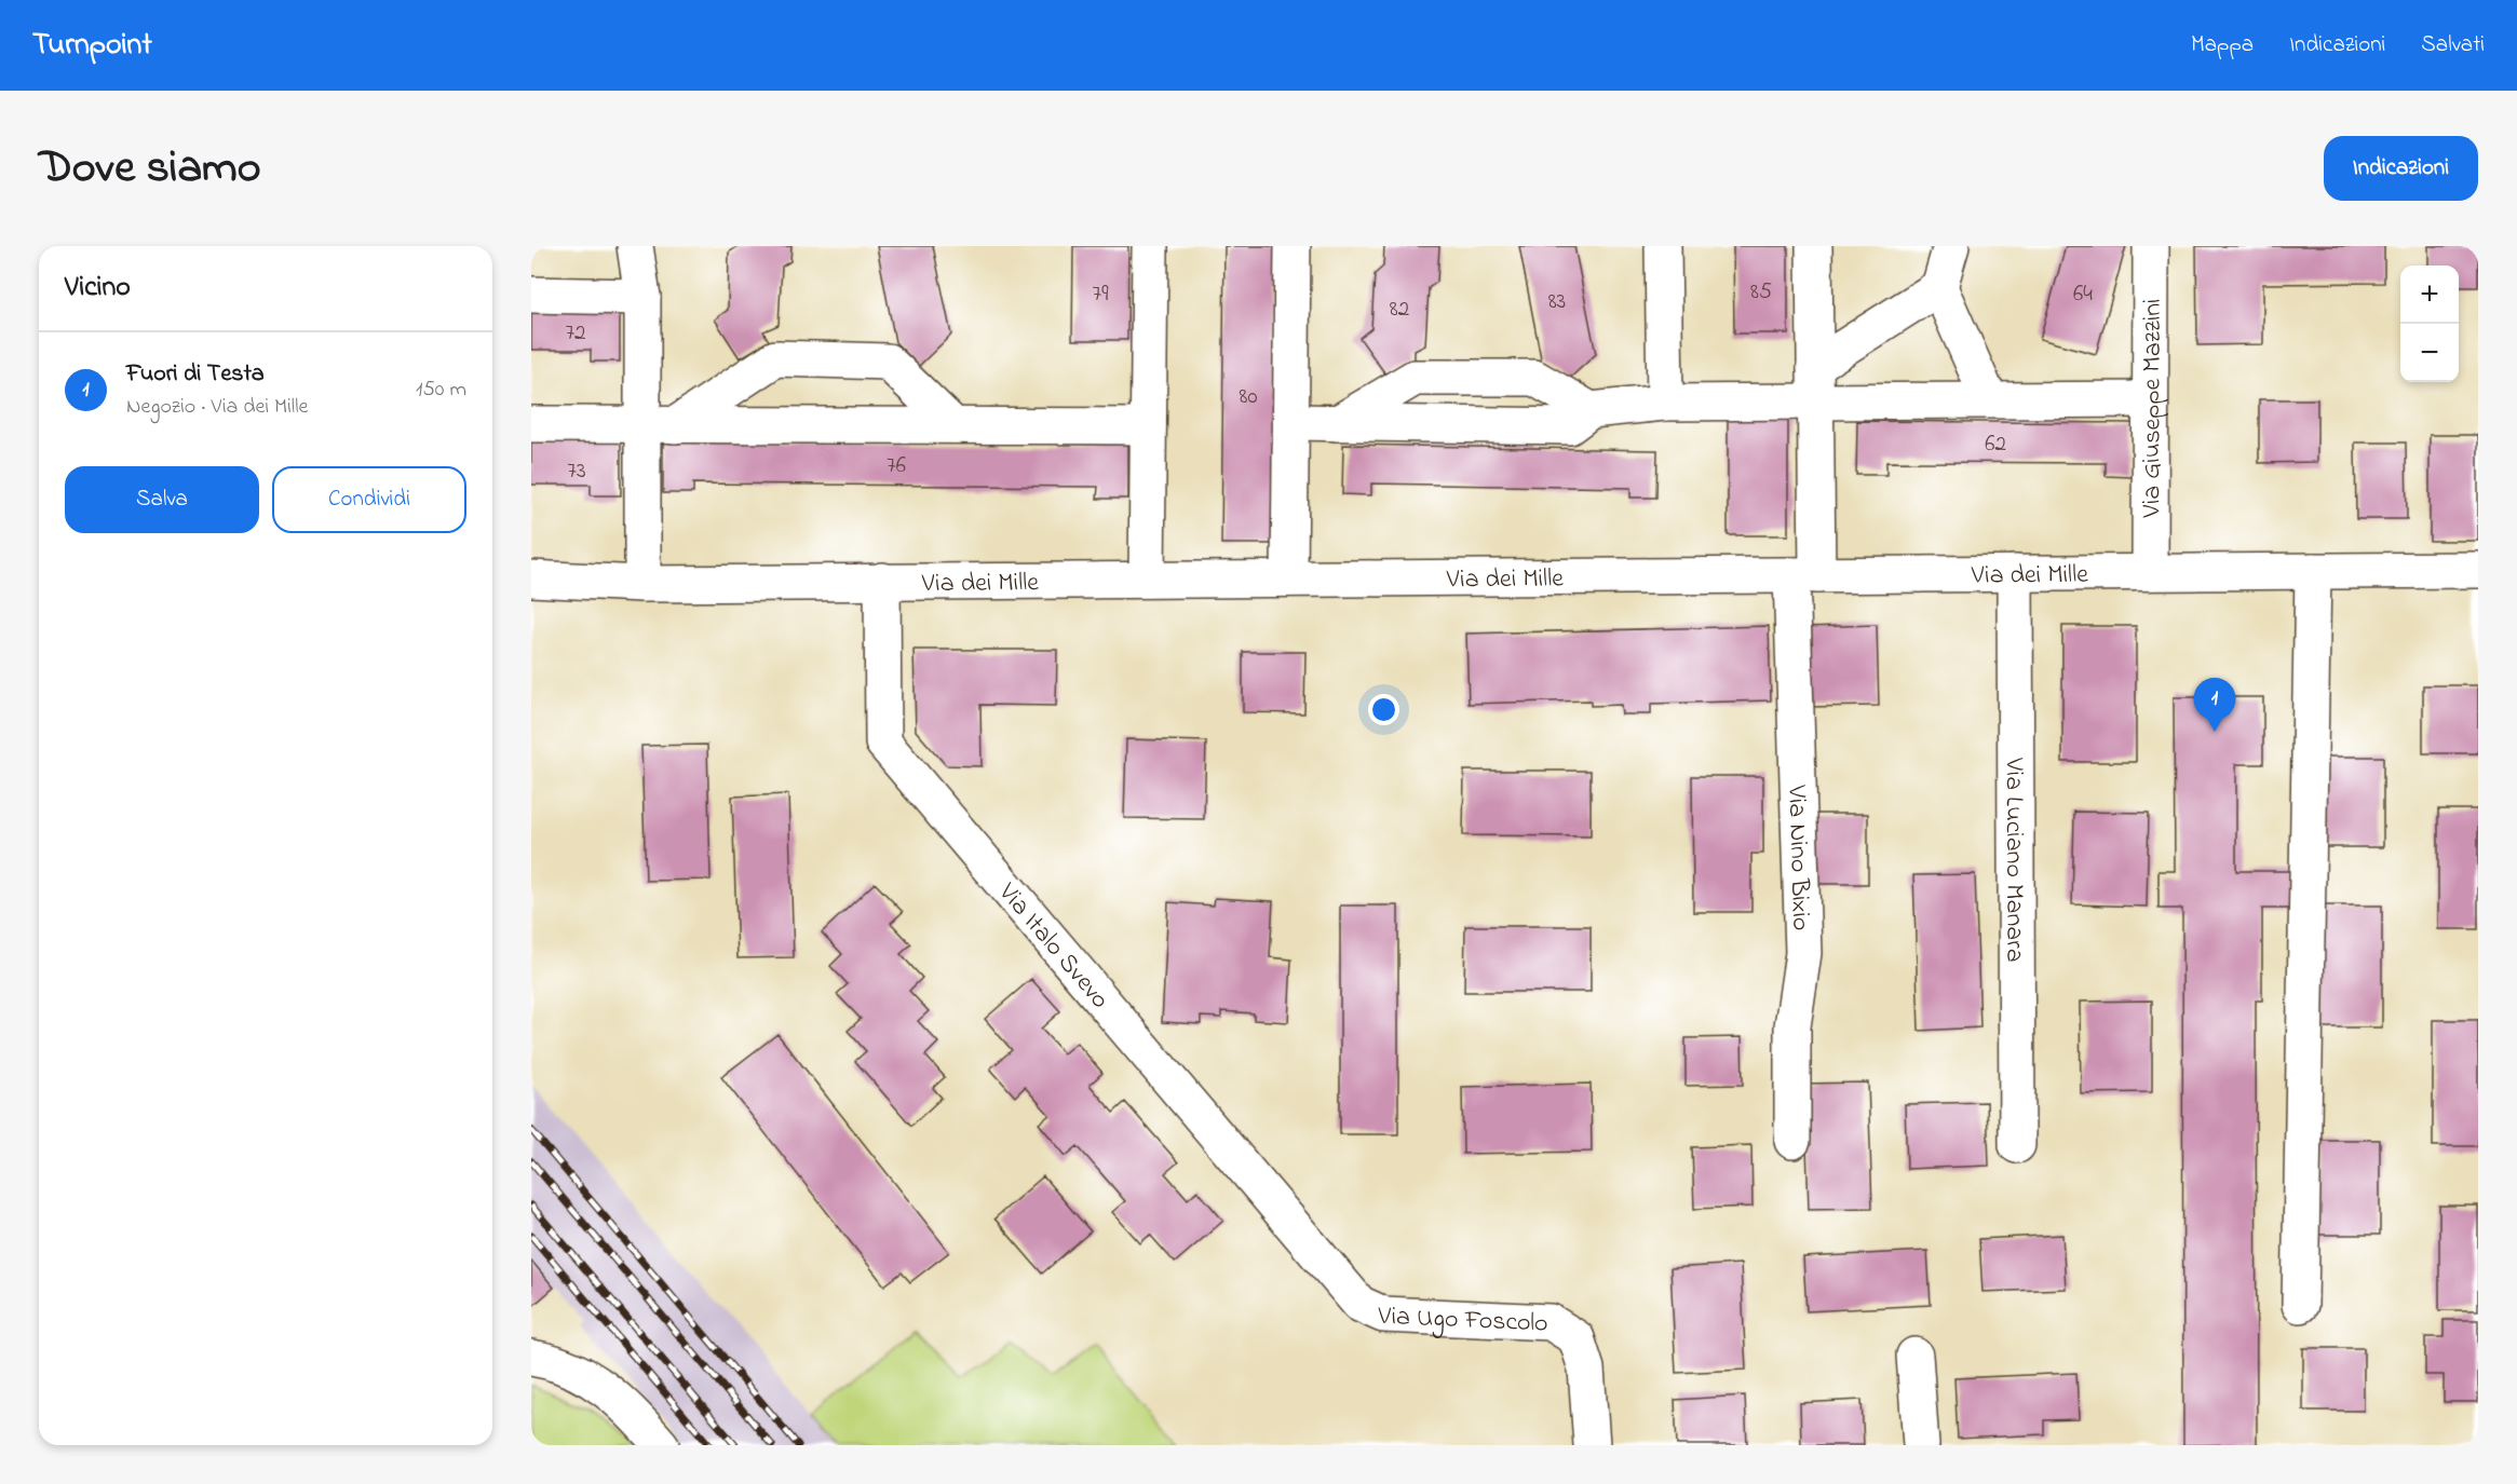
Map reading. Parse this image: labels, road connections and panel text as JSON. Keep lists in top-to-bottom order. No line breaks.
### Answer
{"streets":{"street":["Via Giuseppe Mazzini","Via dei Mille","Via Nino Bixio","Via Luciano Manara","Via Italo Svevo","Via Ugo Foscolo"]},"crossings":[["Via Giuseppe Mazzini","Via dei Mille"],["Via dei Mille","Via Nino Bixio"],["Via dei Mille","Via Luciano Manara"],["Via dei Mille","Via Italo Svevo"],["Via Italo Svevo","Via Ugo Foscolo"]],"house_numbers":["85","79","64","83","82","72","80","62","76","73"],"page":{"header":"Turnpoint","nav":["Mappa","Indicazioni","Salvati"],"title":"Dove siamo","buttons":["Indicazioni",["Salva","Condividi"]],"heading":"Vicino","map_buttons":["+","−"],"list":[{"mark":"1","name":"Fuori di Testa","note":"Negozio · Via dei Mille","value":"150 m"}],"pins":"1"}}
